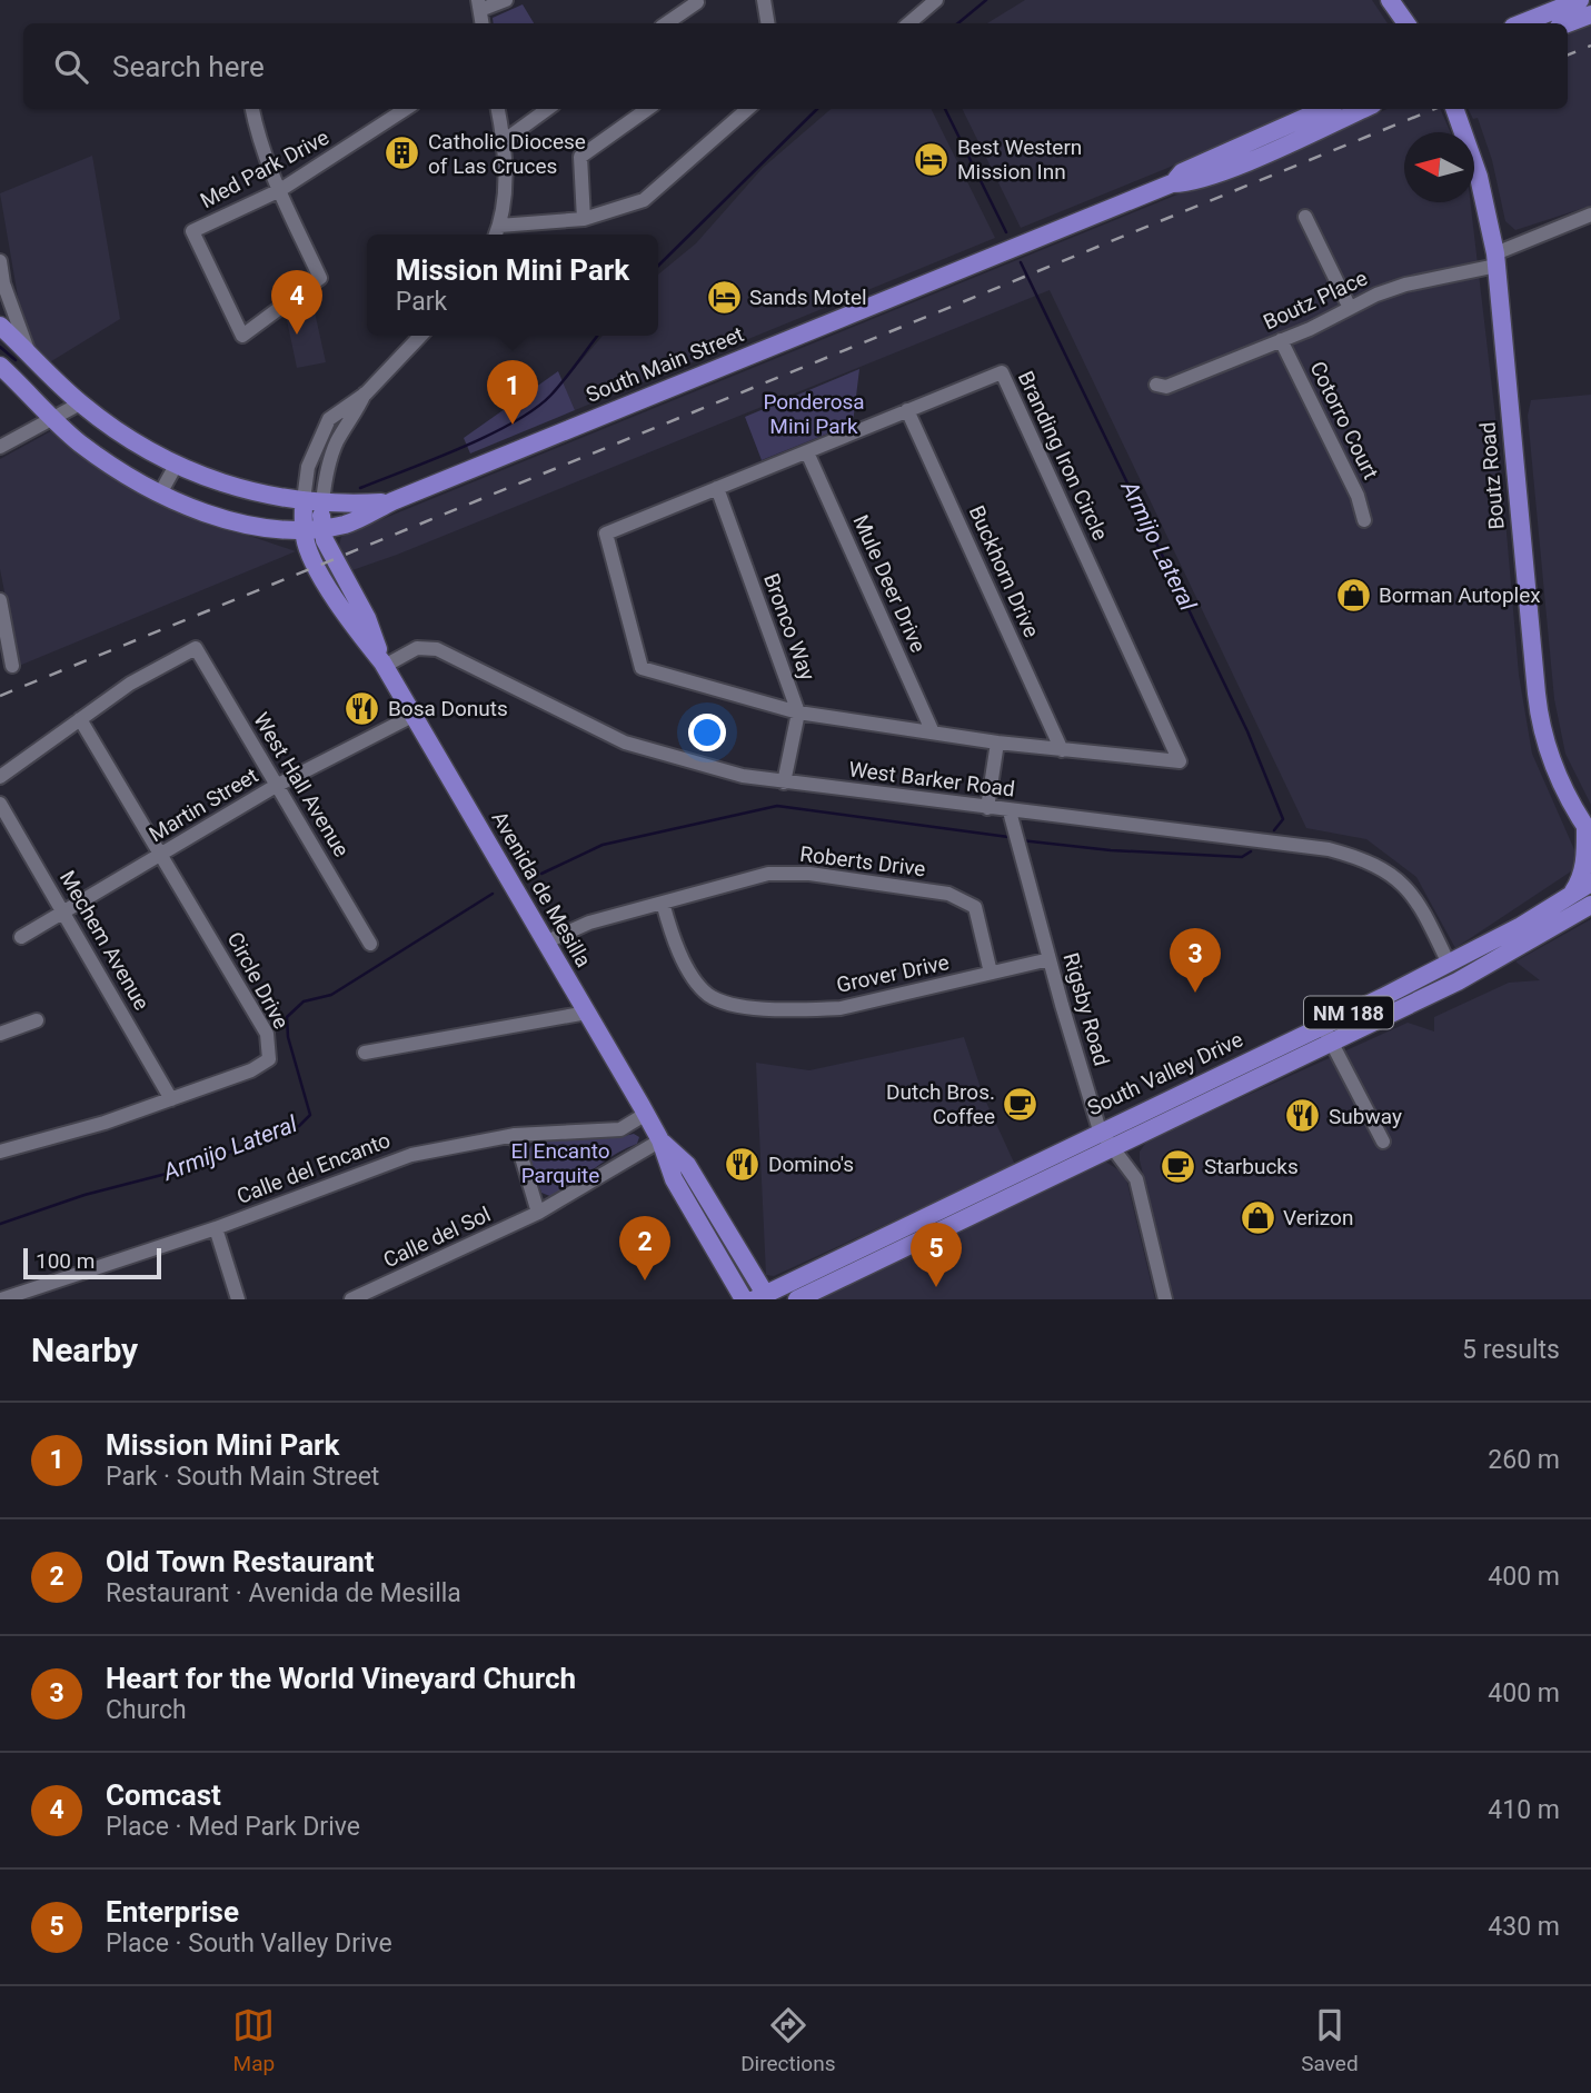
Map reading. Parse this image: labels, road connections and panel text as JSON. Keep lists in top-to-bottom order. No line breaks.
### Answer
{"streets":{"main road":["South Main Street","Boutz Road","Avenida de Mesilla","NM 188","South Valley Drive"],"street":["Med Park Drive","Boutz Place","Cotorro Court","Branding Iron Circle","Buckhorn Drive","Mule Deer Drive","Bronco Way","West Barker Road","West Hall Avenue","Martin Street","Roberts Drive","Mechem Avenue","Grover Drive","Circle Drive","Rigsby Road","Calle del Encanto","Calle del Sol"]},"crossings":[["Boutz Place","Cotorro Court"],["Boutz Place","Boutz Road"],["South Main Street","Avenida de Mesilla"],["Branding Iron Circle","Buckhorn Drive"],["Branding Iron Circle","Mule Deer Drive"],["Branding Iron Circle","Bronco Way"],["Bronco Way","West Barker Road"],["West Barker Road","Avenida de Mesilla"],["West Barker Road","Rigsby Road"],["West Barker Road","South Valley Drive"],["West Hall Avenue","Martin Street"],["West Hall Avenue","Circle Drive"],["Martin Street","Avenida de Mesilla"],["Martin Street","Mechem Avenue"],["Martin Street","Circle Drive"],["Roberts Drive","Avenida de Mesilla"],["Roberts Drive","Grover Drive"],["Avenida de Mesilla","South Valley Drive"],["Avenida de Mesilla","Calle del Encanto"],["Avenida de Mesilla","Calle del Sol"],["Mechem Avenue","Circle Drive"],["Grover Drive","Rigsby Road"],["Rigsby Road","South Valley Drive"]],"water":["Armijo Lateral"],"parks":["Ponderosa Mini Park","El Encanto Parquite"],"places":{"building":["Catholic Diocese of Las Cruces"],"hotel":["Best Western Mission Inn","Sands Motel"],"shop":["Borman Autoplex","Verizon"],"restaurant":["Bosa Donuts","Subway","Domino's"],"cafe":["Dutch Bros. Coffee","Starbucks"]},"scale_bar":"100 m","north":"left","page":{"search":"Search here","popup":["Mission Mini Park","Park"],"pins":["4","1","3","2","5"],"scale":"100 m","heading":["Nearby","5 results"],"list":[{"mark":"1","name":"Mission Mini Park","note":"Park · South Main Street","value":"260 m"},{"mark":"2","name":"Old Town Restaurant","note":"Restaurant · Avenida de Mesilla","value":"400 m"},{"mark":"3","name":"Heart for the World Vineyard Church","note":"Church","value":"400 m"},{"mark":"4","name":"Comcast","note":"Place · Med Park Drive","value":"410 m"},{"mark":"5","name":"Enterprise","note":"Place · South Valley Drive","value":"430 m"}],"nav":["Map","Directions","Saved"]}}
